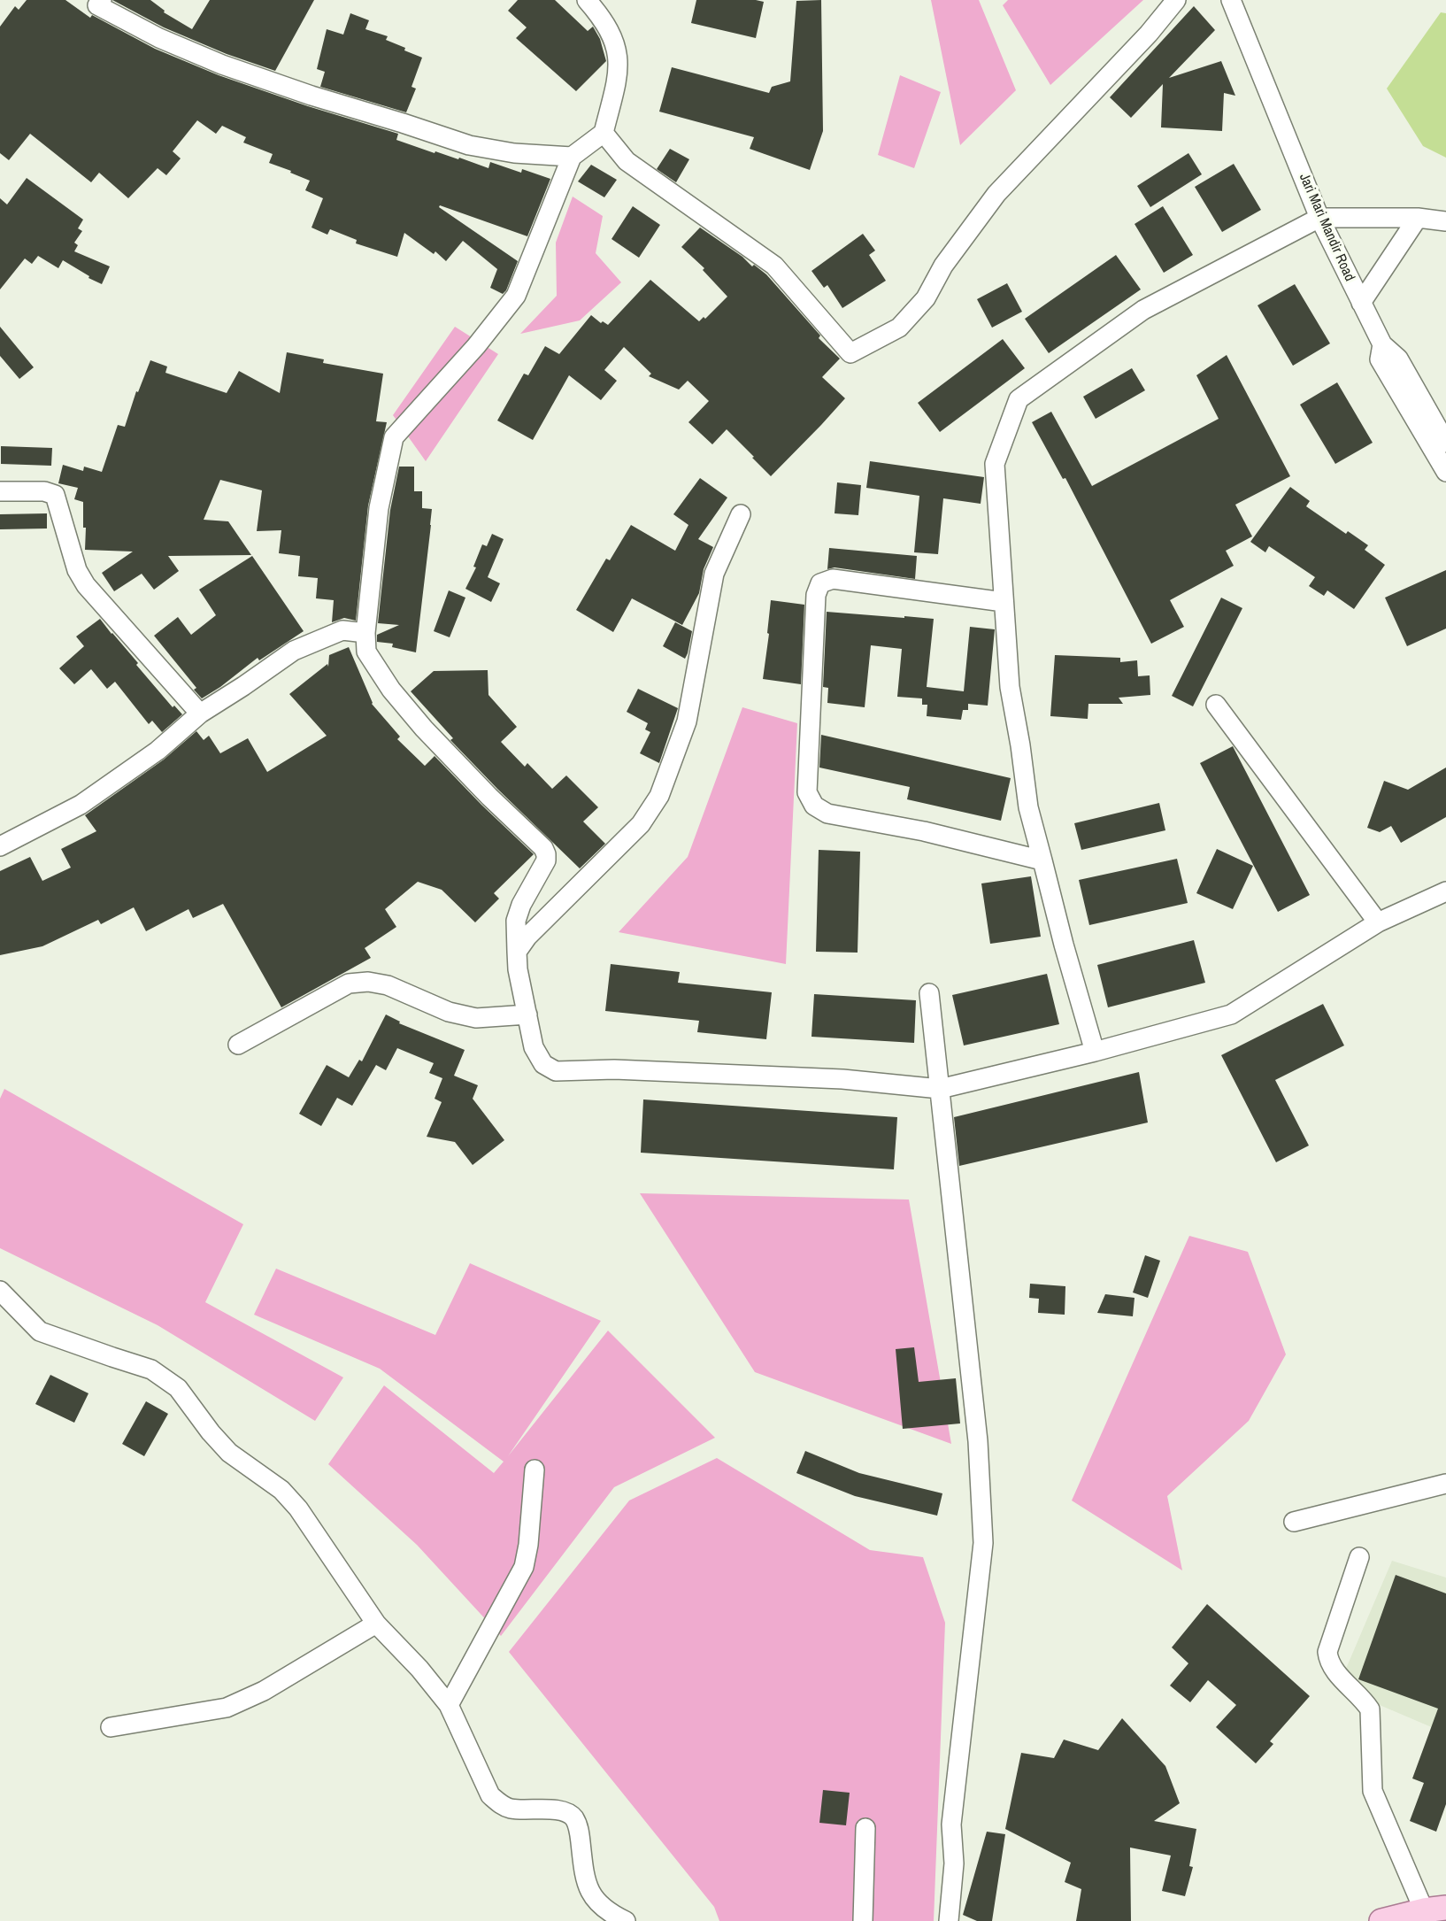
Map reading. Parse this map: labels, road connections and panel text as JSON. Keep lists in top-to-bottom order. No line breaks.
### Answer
{"streets":{"street":["Jari Mari Mandir Road"]}}
